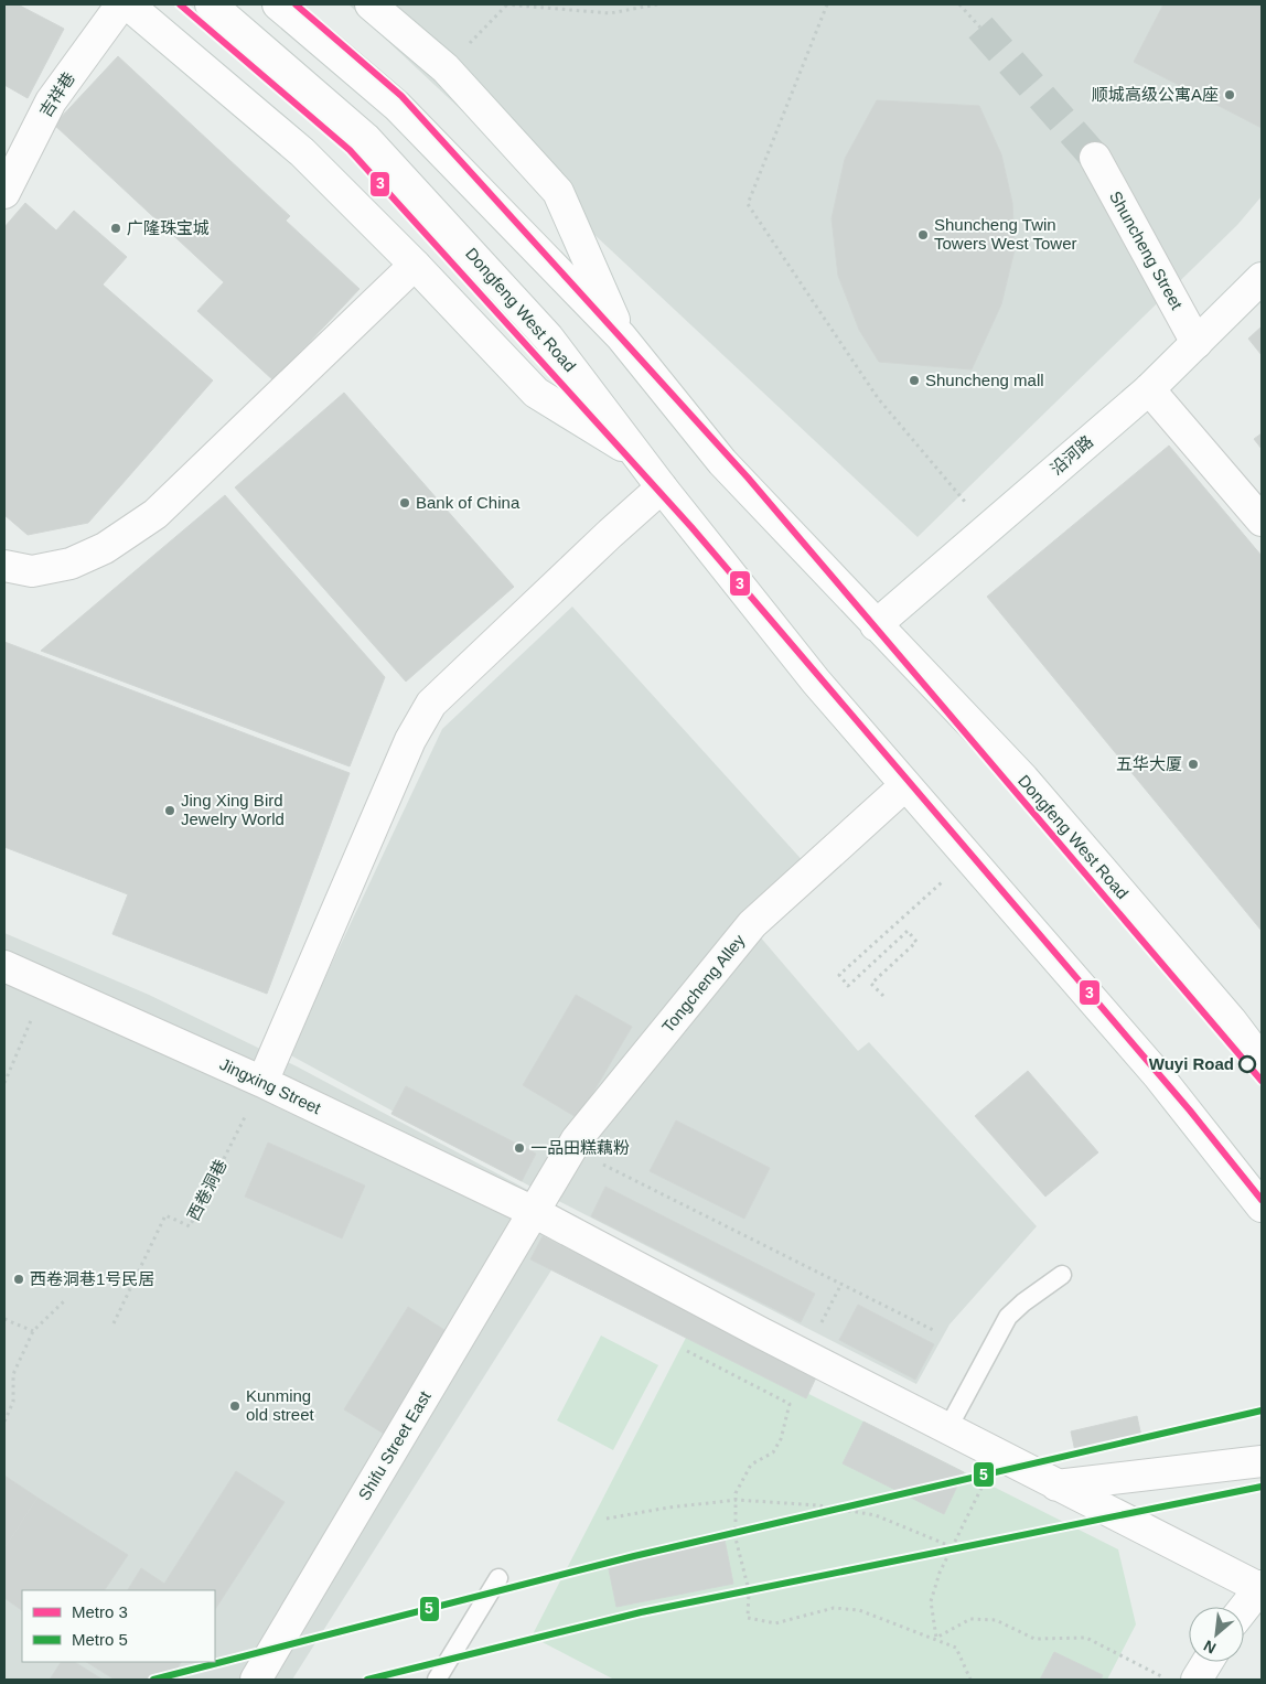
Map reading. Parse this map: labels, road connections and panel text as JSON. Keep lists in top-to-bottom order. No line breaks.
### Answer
{"streets":{"street":["吉祥巷","Shuncheng Street","Dongfeng West Road","沿河路","Tongcheng Alley","Jingxing Street","Shifu Street East"],"path":["西卷洞巷"]},"crossings":[["Shuncheng Street","沿河路"],["Dongfeng West Road","沿河路"],["Dongfeng West Road","Tongcheng Alley"],["Tongcheng Alley","Jingxing Street"],["Tongcheng Alley","Shifu Street East"],["Jingxing Street","西卷洞巷"],["Jingxing Street","Shifu Street East"]],"places":["顺城高级公寓A座","广隆珠宝城","Shuncheng Twin Towers West Tower","Shuncheng mall","Bank of China","五华大厦","Jing Xing Bird Jewelry World","Wuyi Road","一品田糕藕粉","西卷洞巷1号民居","Kunming old street"],"lines":["metro line 3","metro line 5"],"legend":["Metro 3","Metro 5"],"north":"bottom left"}
